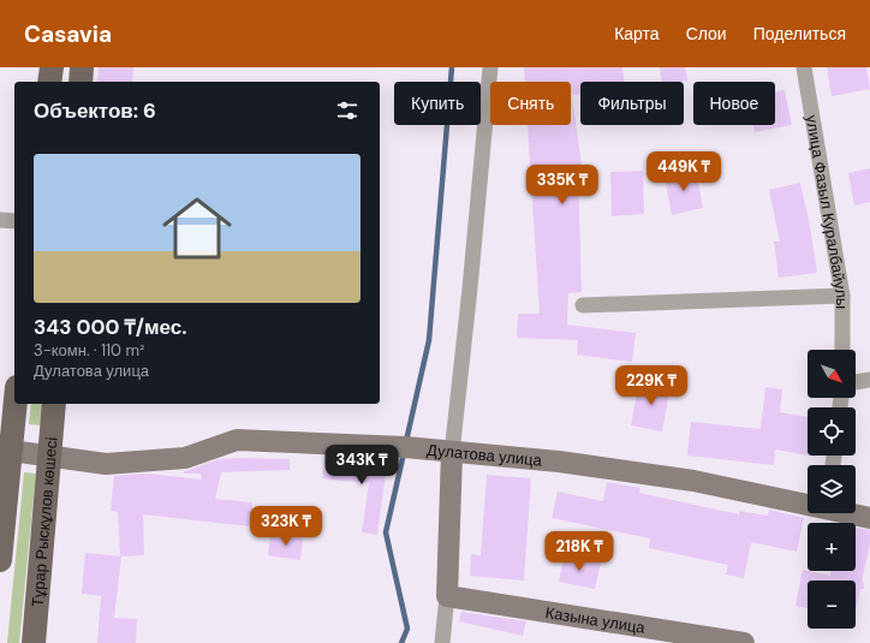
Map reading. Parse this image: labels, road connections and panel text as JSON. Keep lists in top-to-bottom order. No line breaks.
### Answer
{"streets":{"main road":["Тұрар Рыскұлов көшесі"],"street":["улица Фазыл Куралбайулы","Дулатова улица","Казына улица"]},"crossings":[["Дулатова улица","Тұрар Рыскұлов көшесі"]],"north":"bottom right","page":{"header":"Casavia","nav":["Карта","Слои","Поделиться"],"chip":["Купить","Снять","Фильтры","Новое"],"heading":"Объектов: 6","list":[{"name":"343 000 ₸/мес.","note":"3-комн. · 110 m² · Дулатова улица"}],"price":["449K ₸","335K ₸","229K ₸","343K ₸","323K ₸","218K ₸"],"map_buttons":["+","−"]}}
